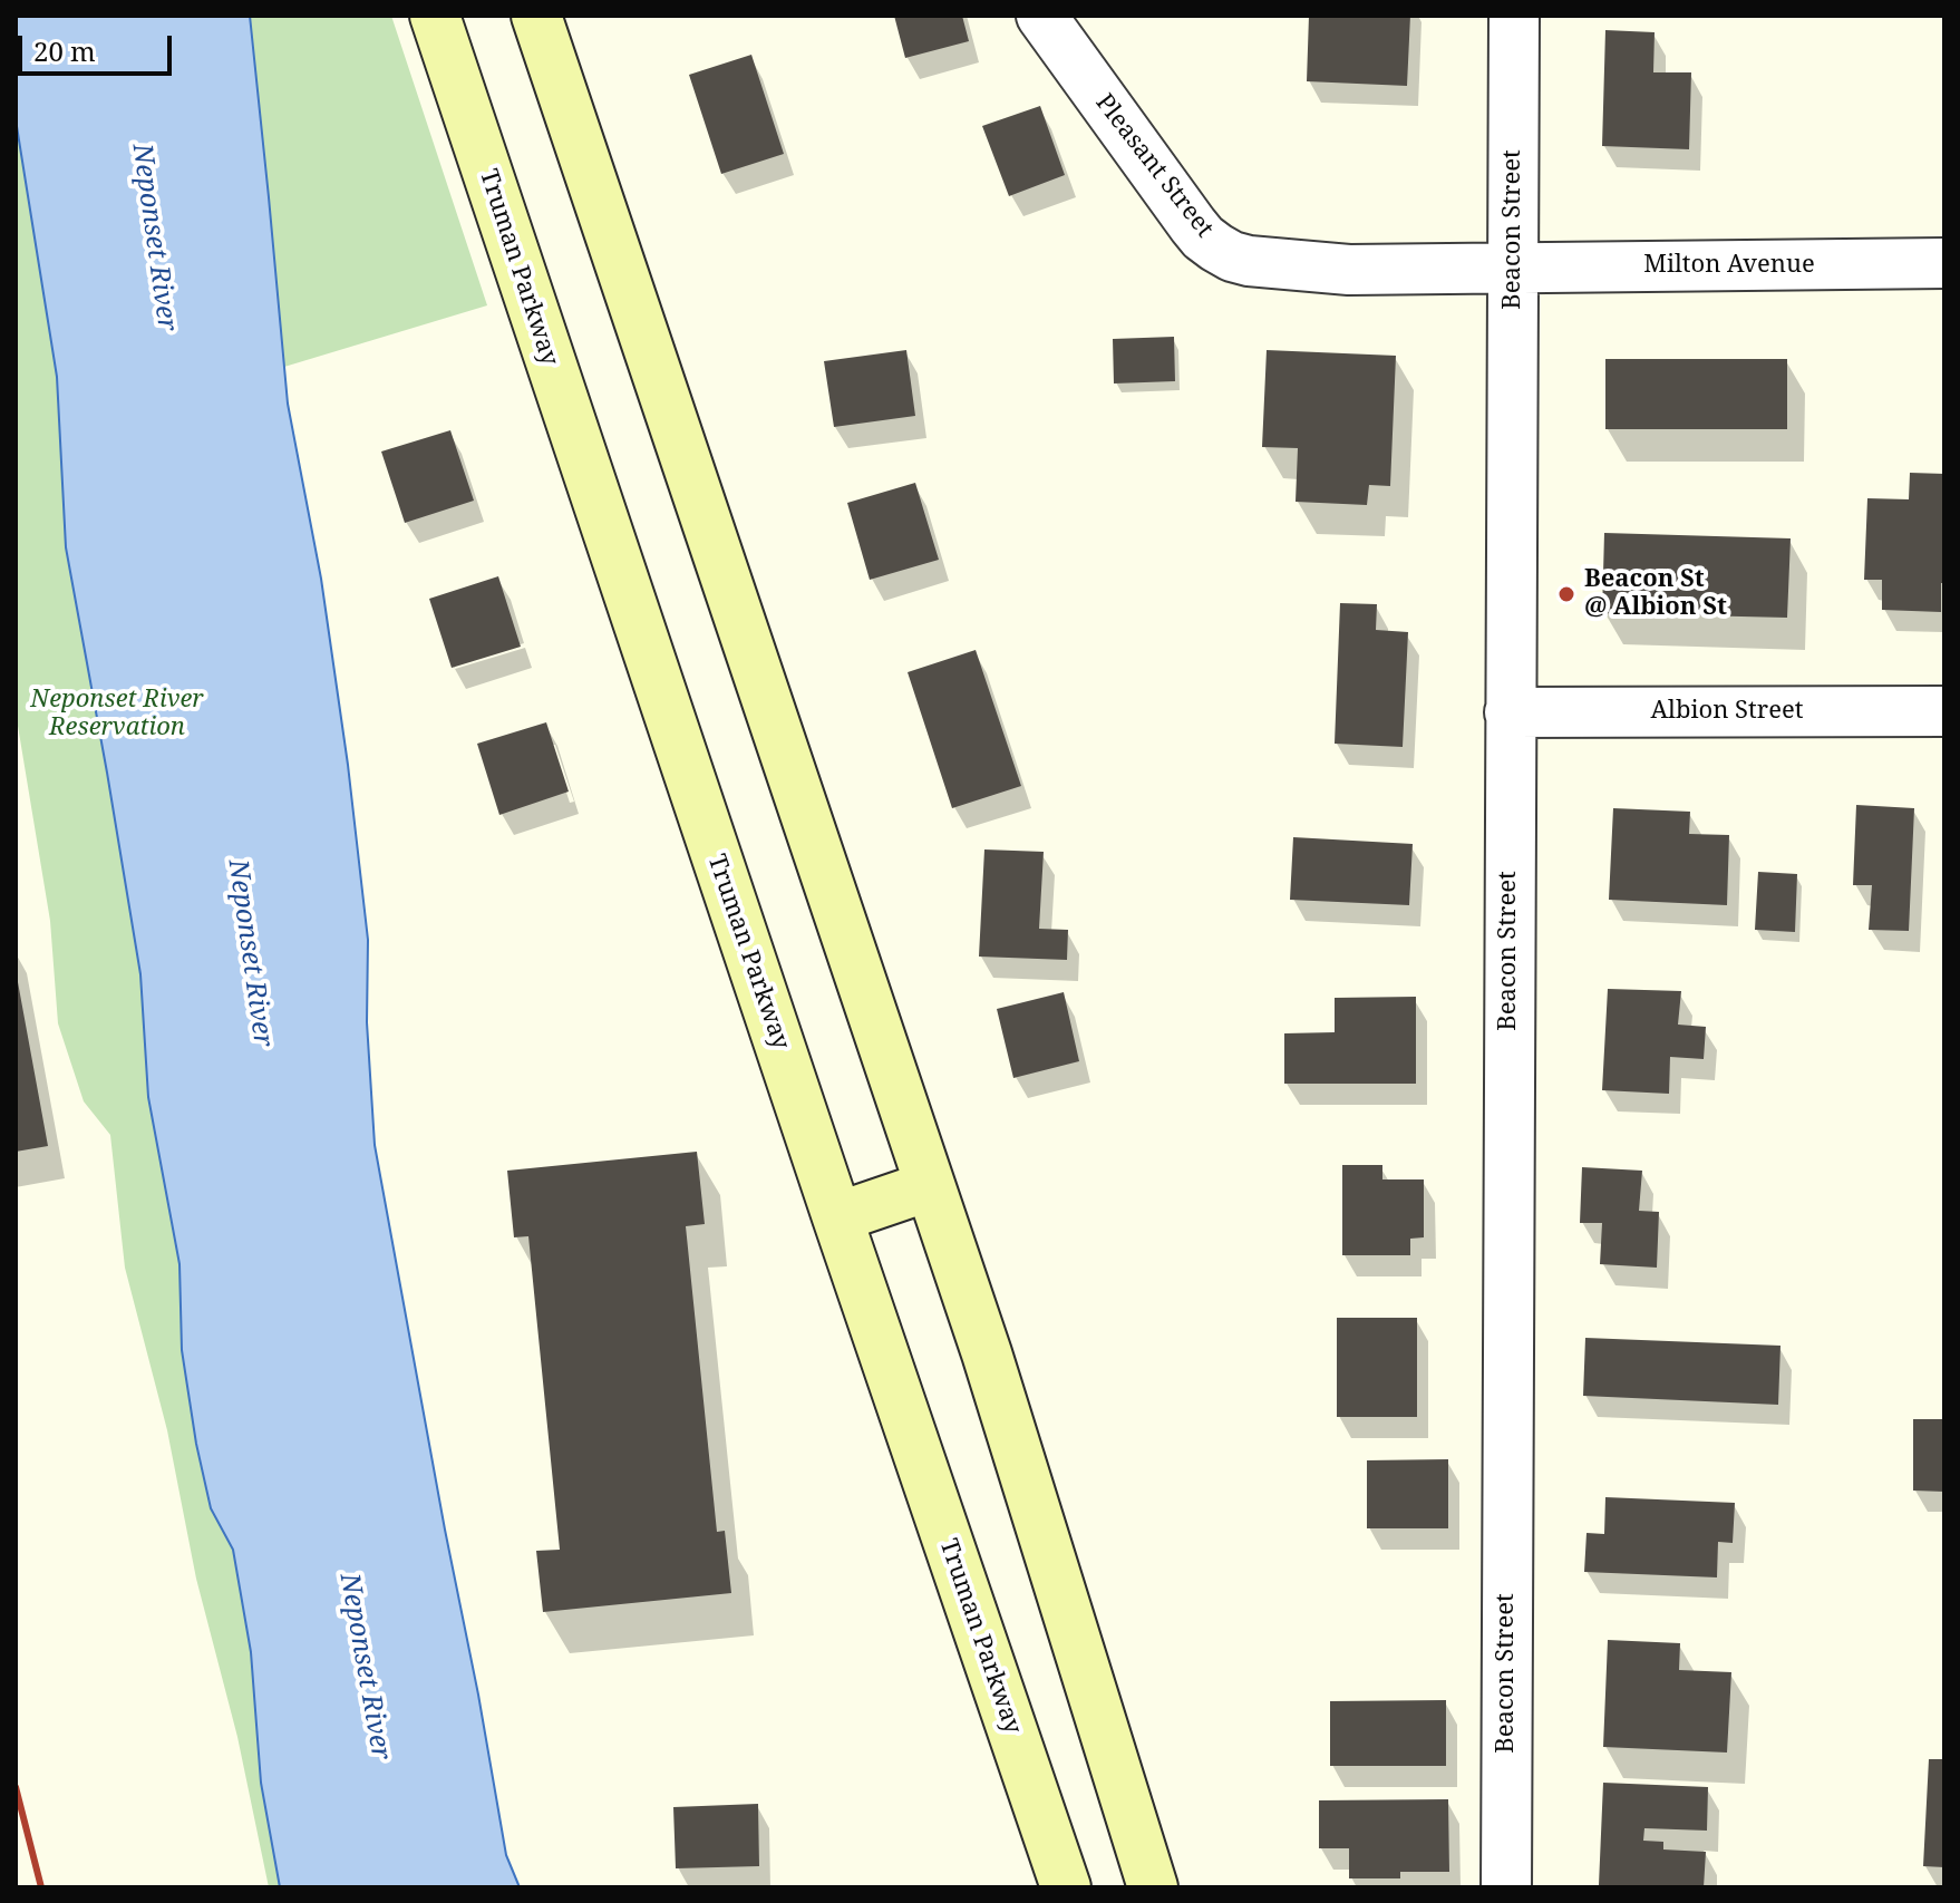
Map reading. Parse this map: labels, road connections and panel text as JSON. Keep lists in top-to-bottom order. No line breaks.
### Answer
{"streets":{"main road":["Truman Parkway"],"street":["Pleasant Street","Beacon Street","Milton Avenue","Albion Street"]},"crossings":[["Pleasant Street","Beacon Street"],["Pleasant Street","Milton Avenue"],["Beacon Street","Milton Avenue"],["Beacon Street","Albion Street"]],"water":["Neponset River"],"parks":["Neponset River Reservation"],"places":["Beacon St @ Albion St"],"scale_bar":"20 m"}
